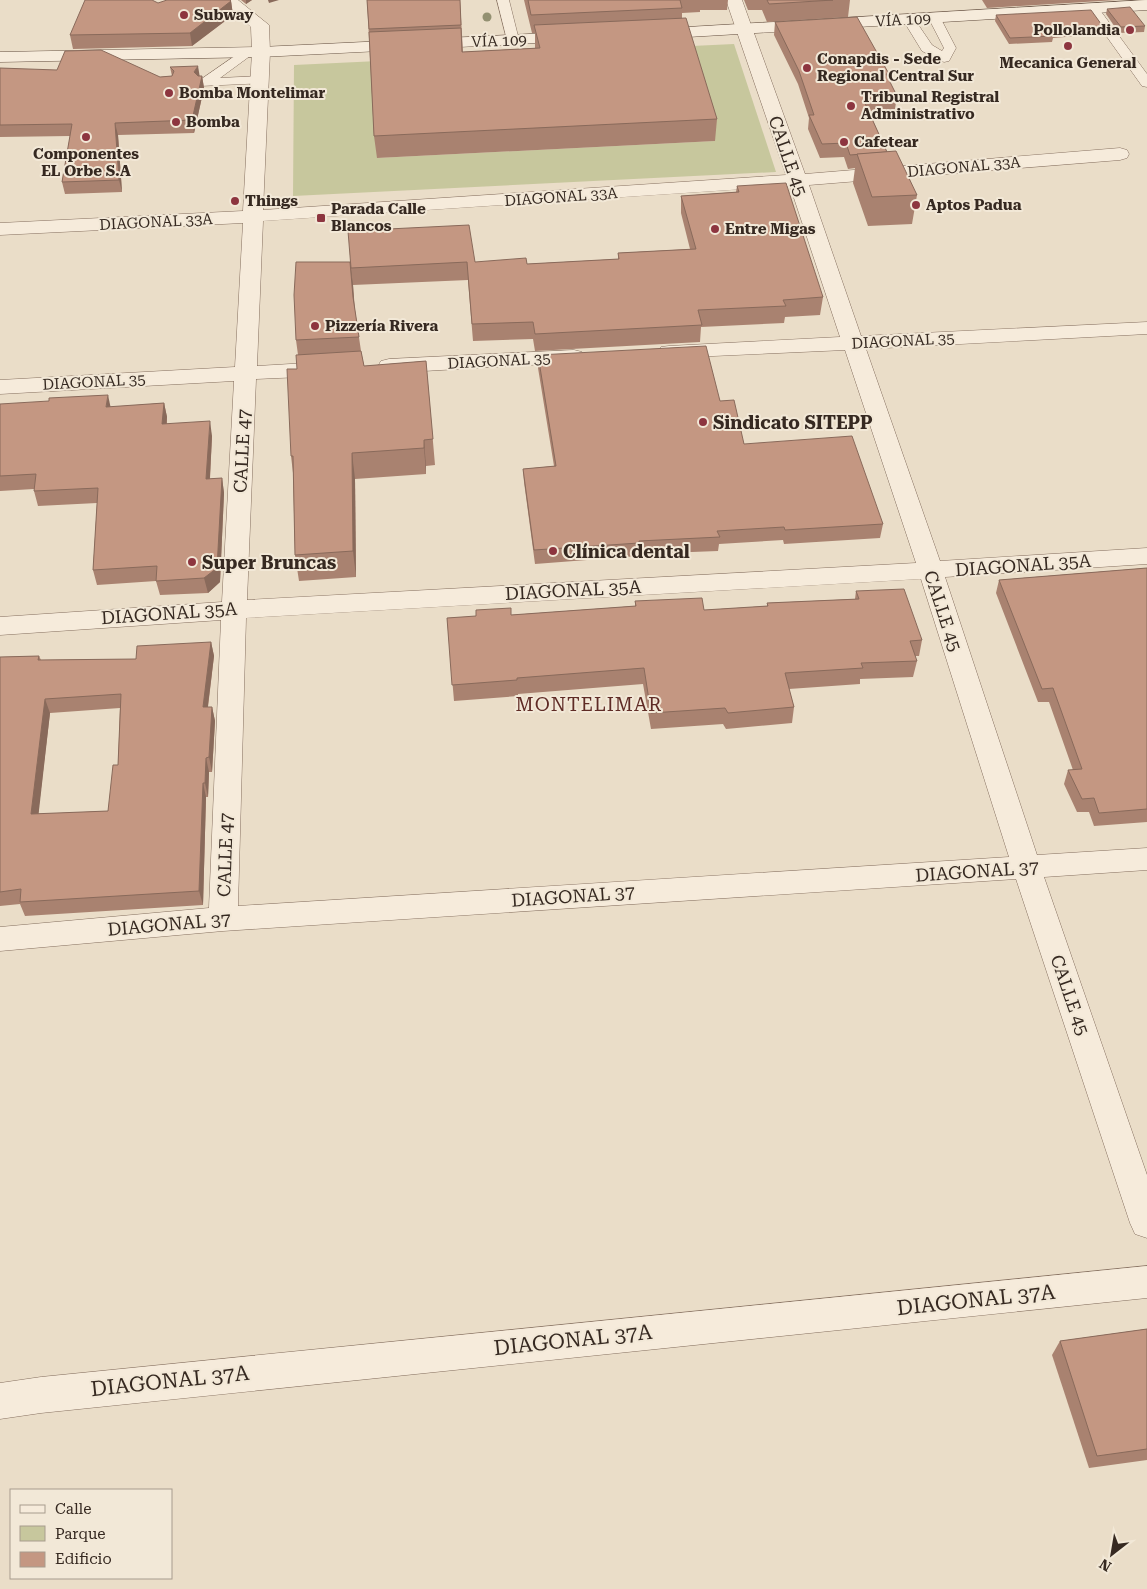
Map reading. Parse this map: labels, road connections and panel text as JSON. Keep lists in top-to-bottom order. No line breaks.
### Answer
{"streets":{"street":["VÍA 109","CALLE 45","DIAGONAL 33A","DIAGONAL 35","CALLE 47","DIAGONAL 35A","DIAGONAL 37","DIAGONAL 37A"]},"crossings":[["VÍA 109","CALLE 45"],["VÍA 109","CALLE 47"],["CALLE 45","DIAGONAL 33A"],["CALLE 45","DIAGONAL 35"],["CALLE 45","DIAGONAL 35A"],["CALLE 45","DIAGONAL 37"],["DIAGONAL 33A","CALLE 47"],["DIAGONAL 35","CALLE 47"],["CALLE 47","DIAGONAL 35A"],["CALLE 47","DIAGONAL 37"]],"districts":["MONTELIMAR"],"places":{"other":["Subway","Pollolandia","Mecanica General","Conapdis - Sede Regional Central Sur","Bomba Montelimar","Tribunal Registral Administrativo","Bomba","Componentes EL Orbe S.A","Cafetear","Things","Aptos Padua","Entre Migas","Pizzería Rivera","Sindicato SITEPP","Clínica dental","Super Bruncas"],"transit":["Parada Calle Blancos"]},"legend":["Calle","Parque","Edificio"],"north":"bottom left"}
